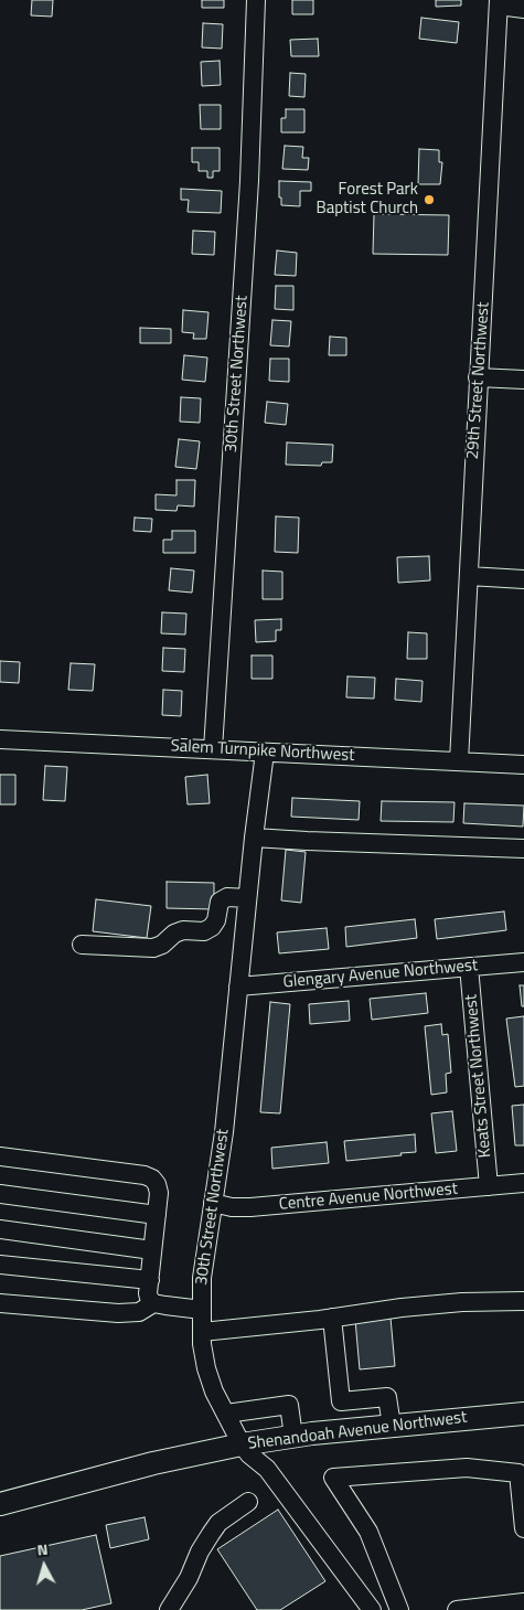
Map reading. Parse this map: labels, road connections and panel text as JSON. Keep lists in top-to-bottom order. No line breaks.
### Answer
{"streets":{"main road":["Shenandoah Avenue Northwest"],"street":["30th Street Northwest","29th Street Northwest","Salem Turnpike Northwest","Glengary Avenue Northwest","Keats Street Northwest","Centre Avenue Northwest"]},"crossings":[["30th Street Northwest","Salem Turnpike Northwest"],["30th Street Northwest","Glengary Avenue Northwest"],["30th Street Northwest","Centre Avenue Northwest"],["30th Street Northwest","Shenandoah Avenue Northwest"],["29th Street Northwest","Salem Turnpike Northwest"],["Glengary Avenue Northwest","Keats Street Northwest"],["Keats Street Northwest","Centre Avenue Northwest"]],"places":["Forest Park Baptist Church"],"north":"top"}
